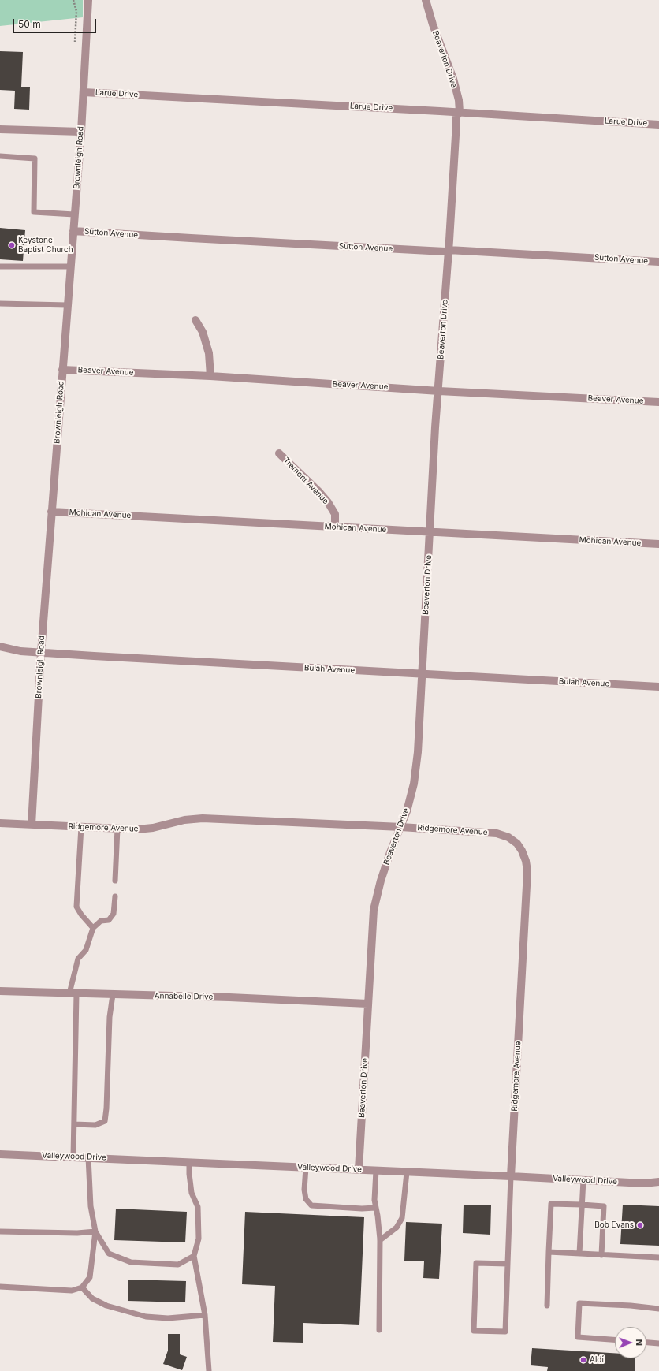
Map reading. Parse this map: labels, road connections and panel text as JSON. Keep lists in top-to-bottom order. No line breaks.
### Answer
{"streets":{"street":["Beaverton Drive","Larue Drive","Brownleigh Road","Sutton Avenue","Beaver Avenue","Tremont Avenue","Mohican Avenue","Bulah Avenue","Ridgemore Avenue","Annabelle Drive","Valleywood Drive"]},"crossings":[["Beaverton Drive","Larue Drive"],["Beaverton Drive","Sutton Avenue"],["Beaverton Drive","Beaver Avenue"],["Beaverton Drive","Mohican Avenue"],["Beaverton Drive","Bulah Avenue"],["Beaverton Drive","Ridgemore Avenue"],["Beaverton Drive","Annabelle Drive"],["Beaverton Drive","Valleywood Drive"],["Larue Drive","Brownleigh Road"],["Brownleigh Road","Sutton Avenue"],["Brownleigh Road","Beaver Avenue"],["Brownleigh Road","Mohican Avenue"],["Brownleigh Road","Bulah Avenue"],["Brownleigh Road","Ridgemore Avenue"],["Tremont Avenue","Mohican Avenue"],["Ridgemore Avenue","Valleywood Drive"]],"places":["Keystone Baptist Church","Bob Evans","Aldi"],"scale_bar":"50 m","north":"right"}
